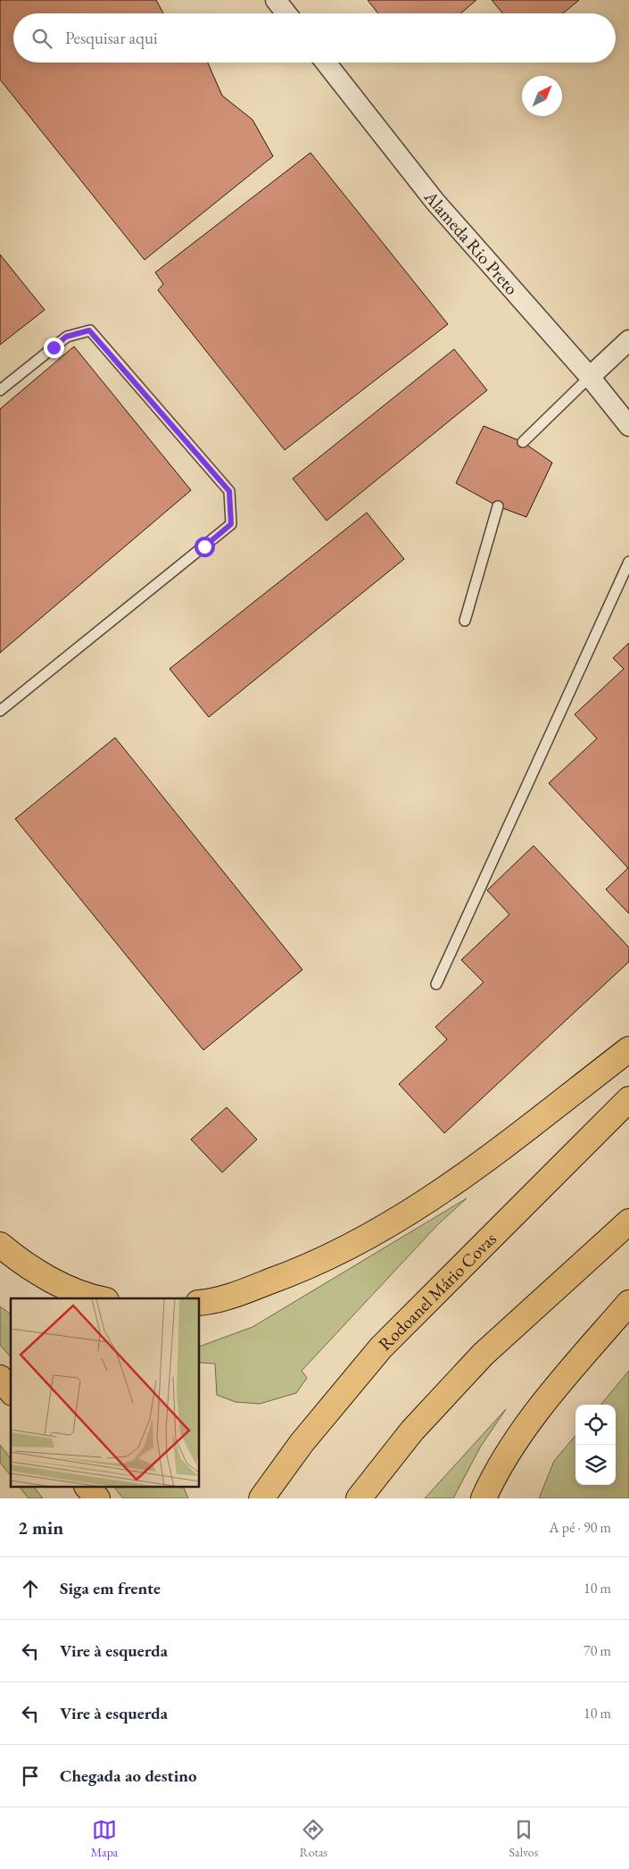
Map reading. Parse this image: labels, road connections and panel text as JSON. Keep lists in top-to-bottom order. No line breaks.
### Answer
{"streets":{"highway":["Rodoanel Mário Covas"],"street":["Alameda Rio Preto"]},"north":"top right","page":{"search":"Pesquisar aqui","heading":["2 min","A pé · 90 m"],"list":[["Siga em frente","10 m"],["Vire à esquerda","70 m"],["Vire à esquerda","10 m"],"Chegada ao destino"],"nav":["Mapa","Rotas","Salvos"]}}
